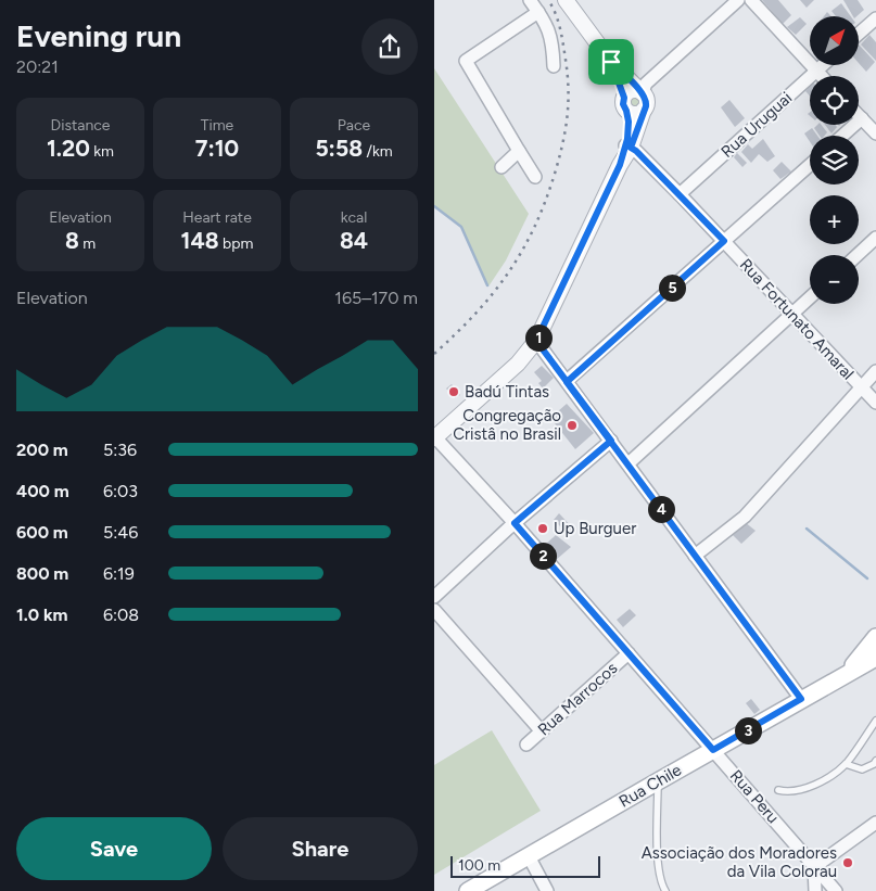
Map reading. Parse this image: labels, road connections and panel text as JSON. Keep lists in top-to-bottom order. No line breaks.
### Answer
{"streets":{"main road":["Rua Chile"],"street":["Rua Uruguai","Rua Fortunato Amaral","Rua Marrocos","Rua Peru"]},"crossings":[["Rua Uruguai","Rua Fortunato Amaral"],["Rua Marrocos","Rua Peru"],["Rua Chile","Rua Peru"]],"places":["Badú Tintas","Congregação Cristâ no Brasil","Up Burguer","Associação dos Moradores da Vila Colorau"],"scale_bar":"100 m","north":"top right","page":{"heading":["Evening run","20:21"],"map_buttons":["+","−"],"stats":[["Distance","1.20 km"],["Time","7:10"],["Pace","5:58 /km"],["Elevation","8 m"],["Heart rate","148 bpm"],["kcal","84"]],"pins":["5","1","4","2","3"],"chart":["Elevation","165–170 m"],"list":[{"name":"200 m","note":"5:36"},{"name":"400 m","note":"6:03"},{"name":"600 m","note":"5:46"},{"name":"800 m","note":"6:19"},{"name":"1.0 km","note":"6:08"}],"buttons":["Save","Share"],"scale":"100 m"}}
